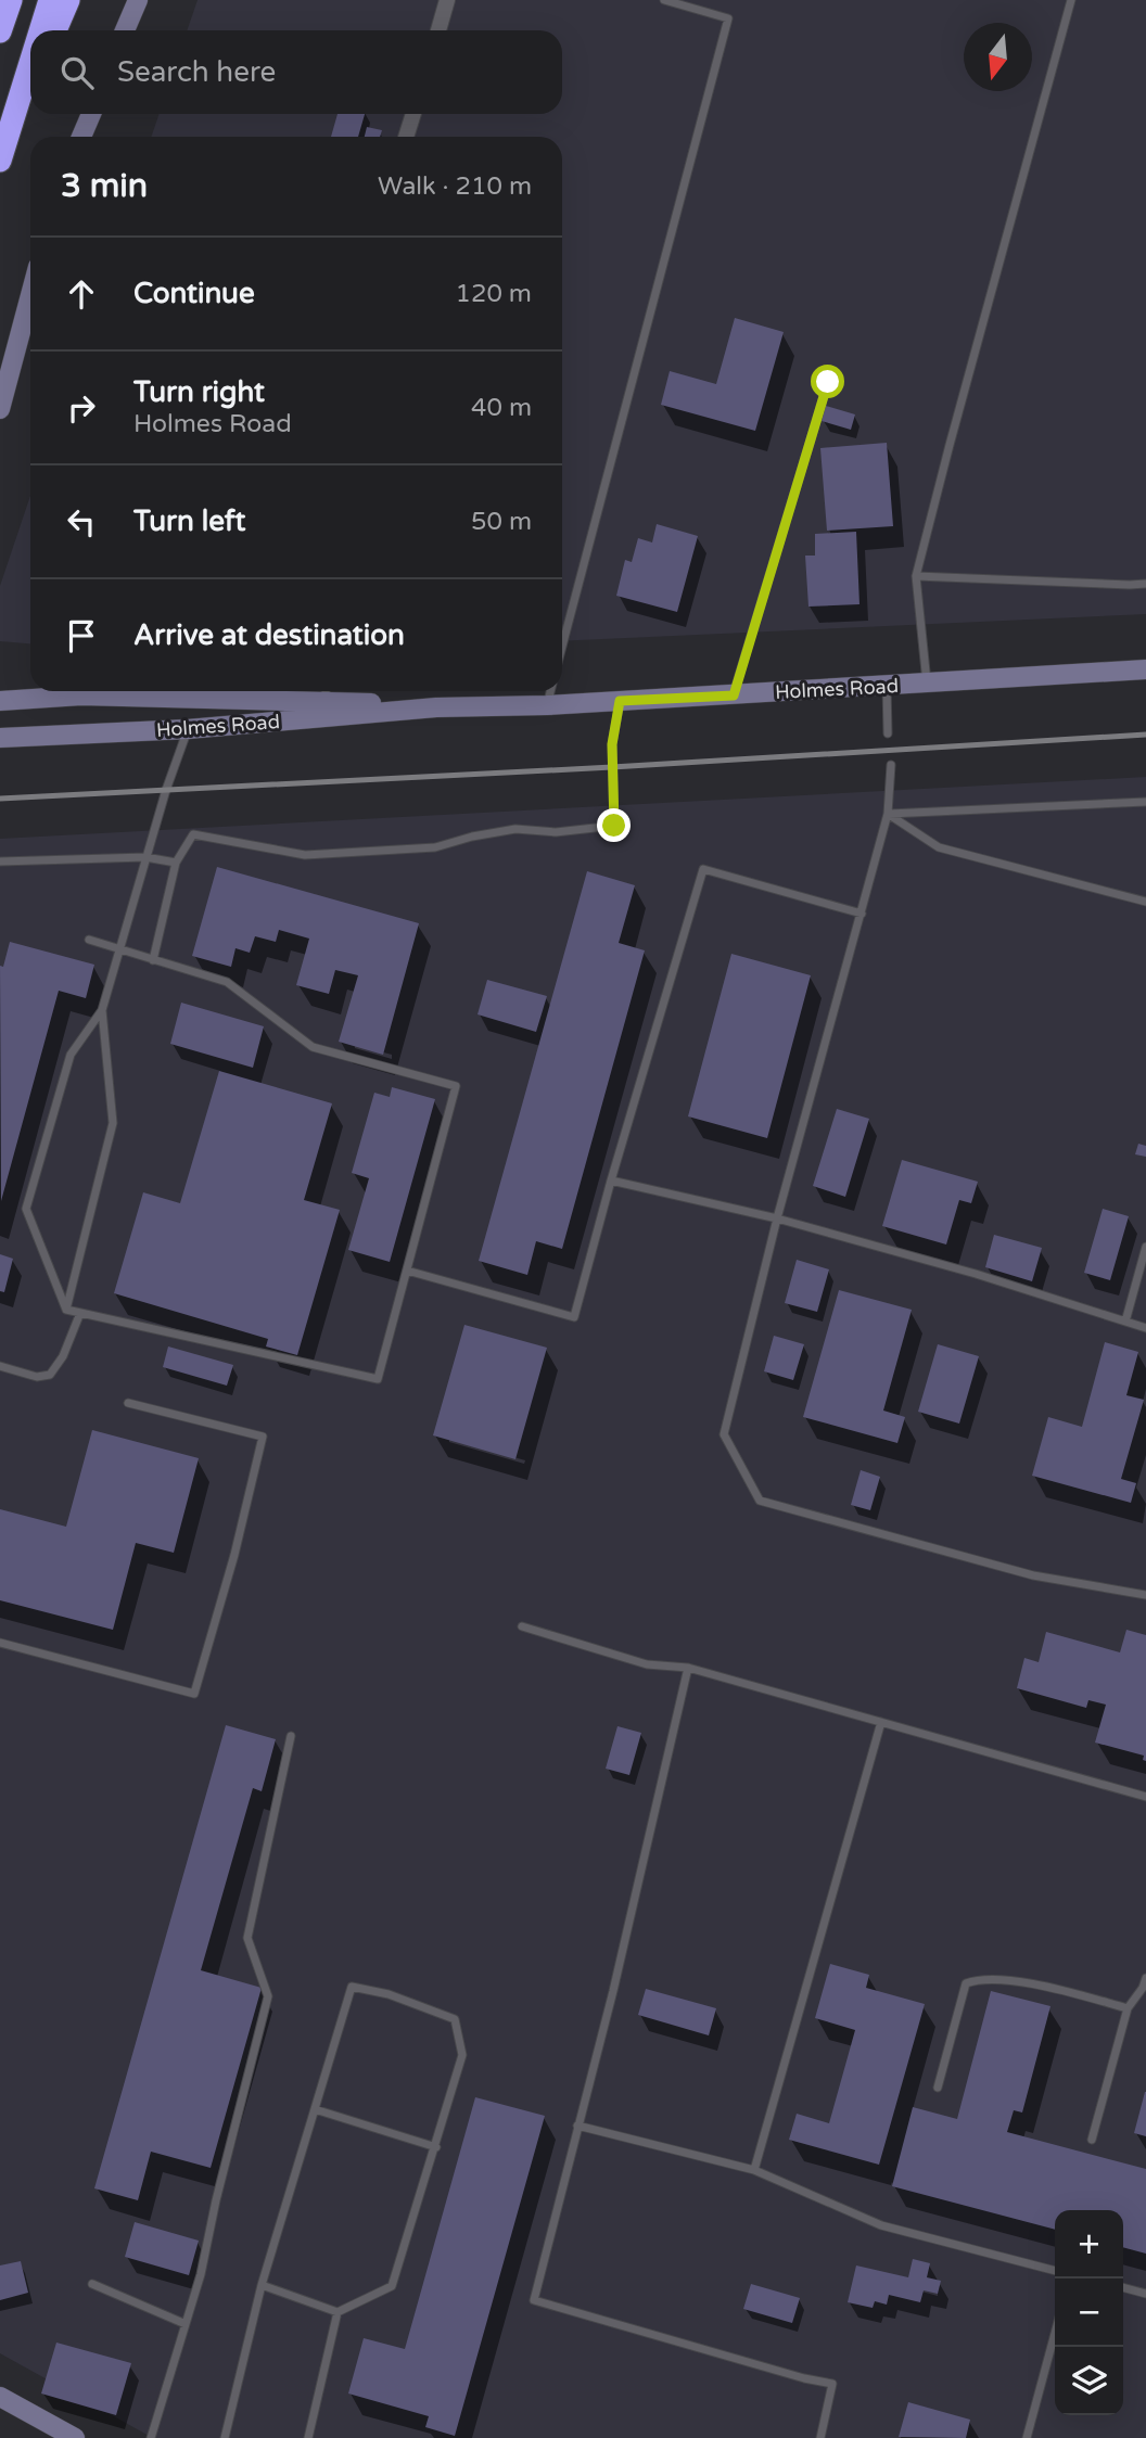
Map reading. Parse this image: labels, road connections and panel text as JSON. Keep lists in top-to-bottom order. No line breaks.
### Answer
{"streets":{"main road":["Holmes Road"]},"north":"bottom","page":{"search":"Search here","heading":["3 min","Walk · 210 m"],"list":[["Continue","120 m"],["Turn right","Holmes Road","40 m"],["Turn left","50 m"],"Arrive at destination"],"map_buttons":["+","−"]}}
